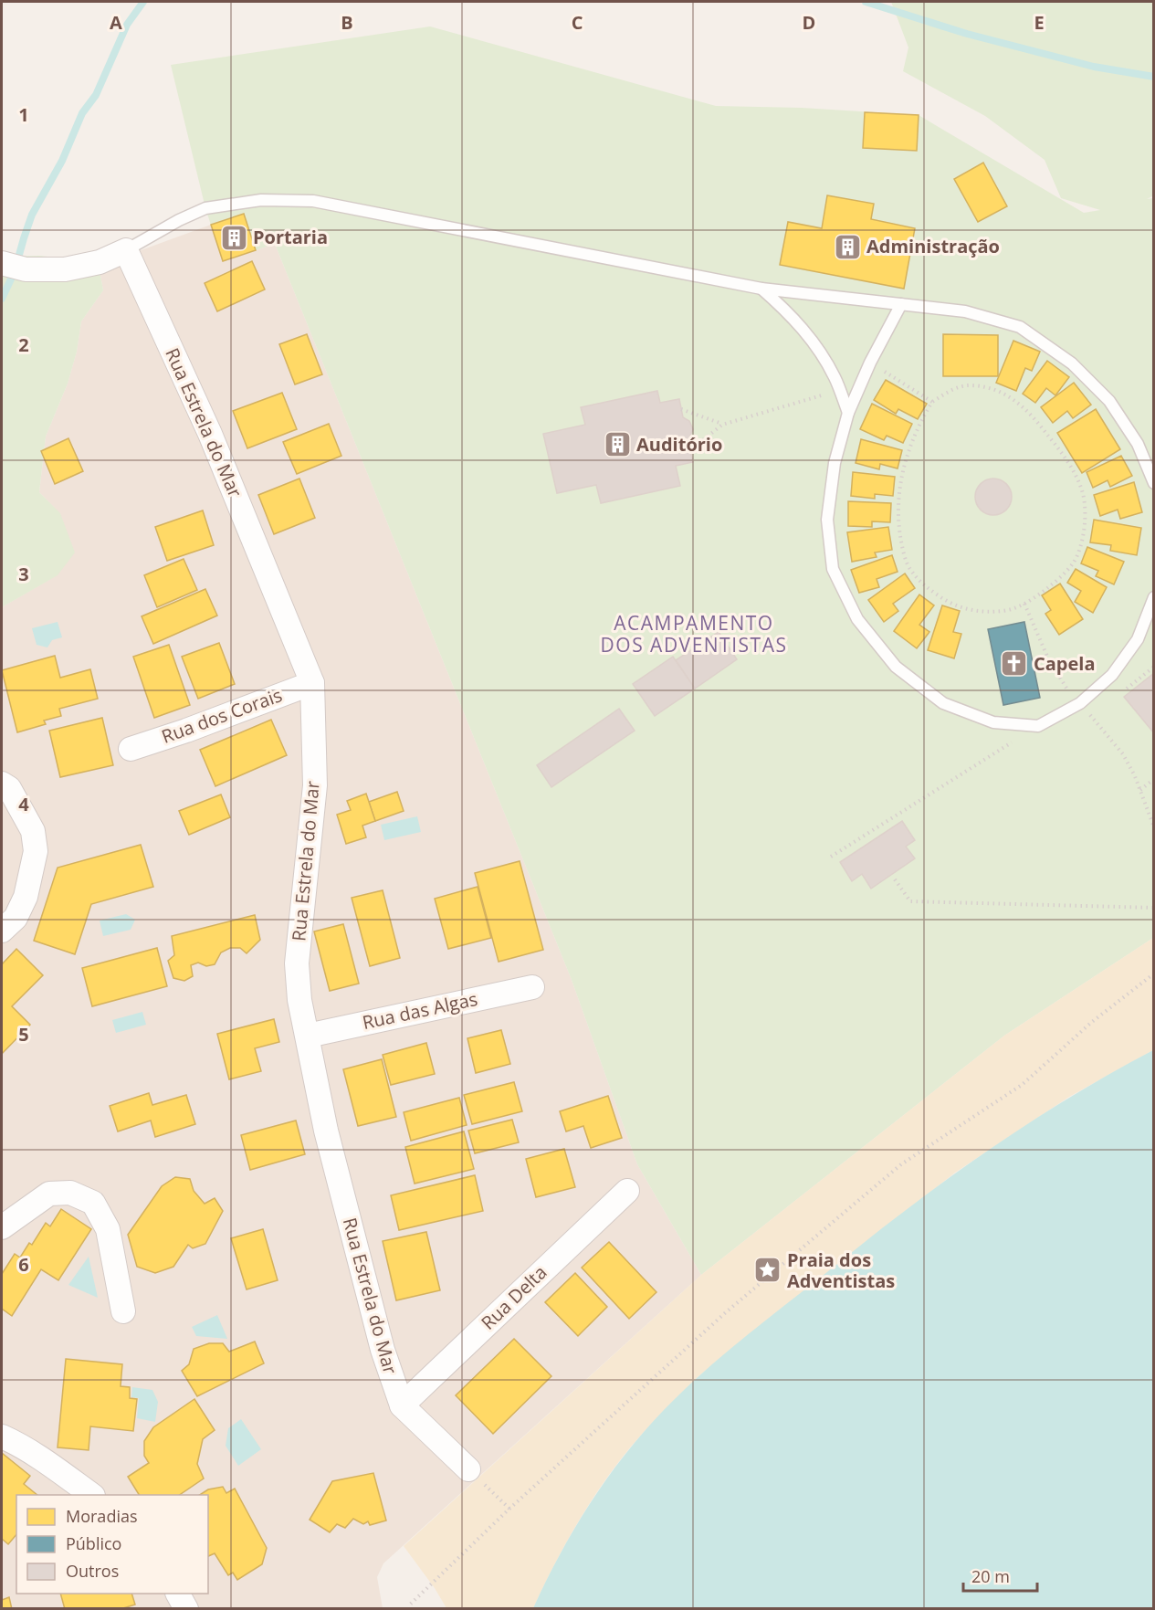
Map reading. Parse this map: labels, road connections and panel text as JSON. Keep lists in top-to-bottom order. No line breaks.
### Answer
{"streets":{"street":["Rua Estrela do Mar","Rua dos Corais","Rua das Algas","Rua Delta"]},"crossings":[["Rua Estrela do Mar","Rua dos Corais"],["Rua Estrela do Mar","Rua das Algas"],["Rua Estrela do Mar","Rua Delta"]],"districts":["ACAMPAMENTO DOS ADVENTISTAS"],"places":{"building":["Portaria","Administração","Auditório"],"church":["Capela"],"place":["Praia dos Adventistas"]},"legend":["Moradias","Público","Outros"],"scale_bar":"20 m","grid":{"columns":["A","B","C","D","E"],"rows":["1","2","3","4","5","6"]}}
